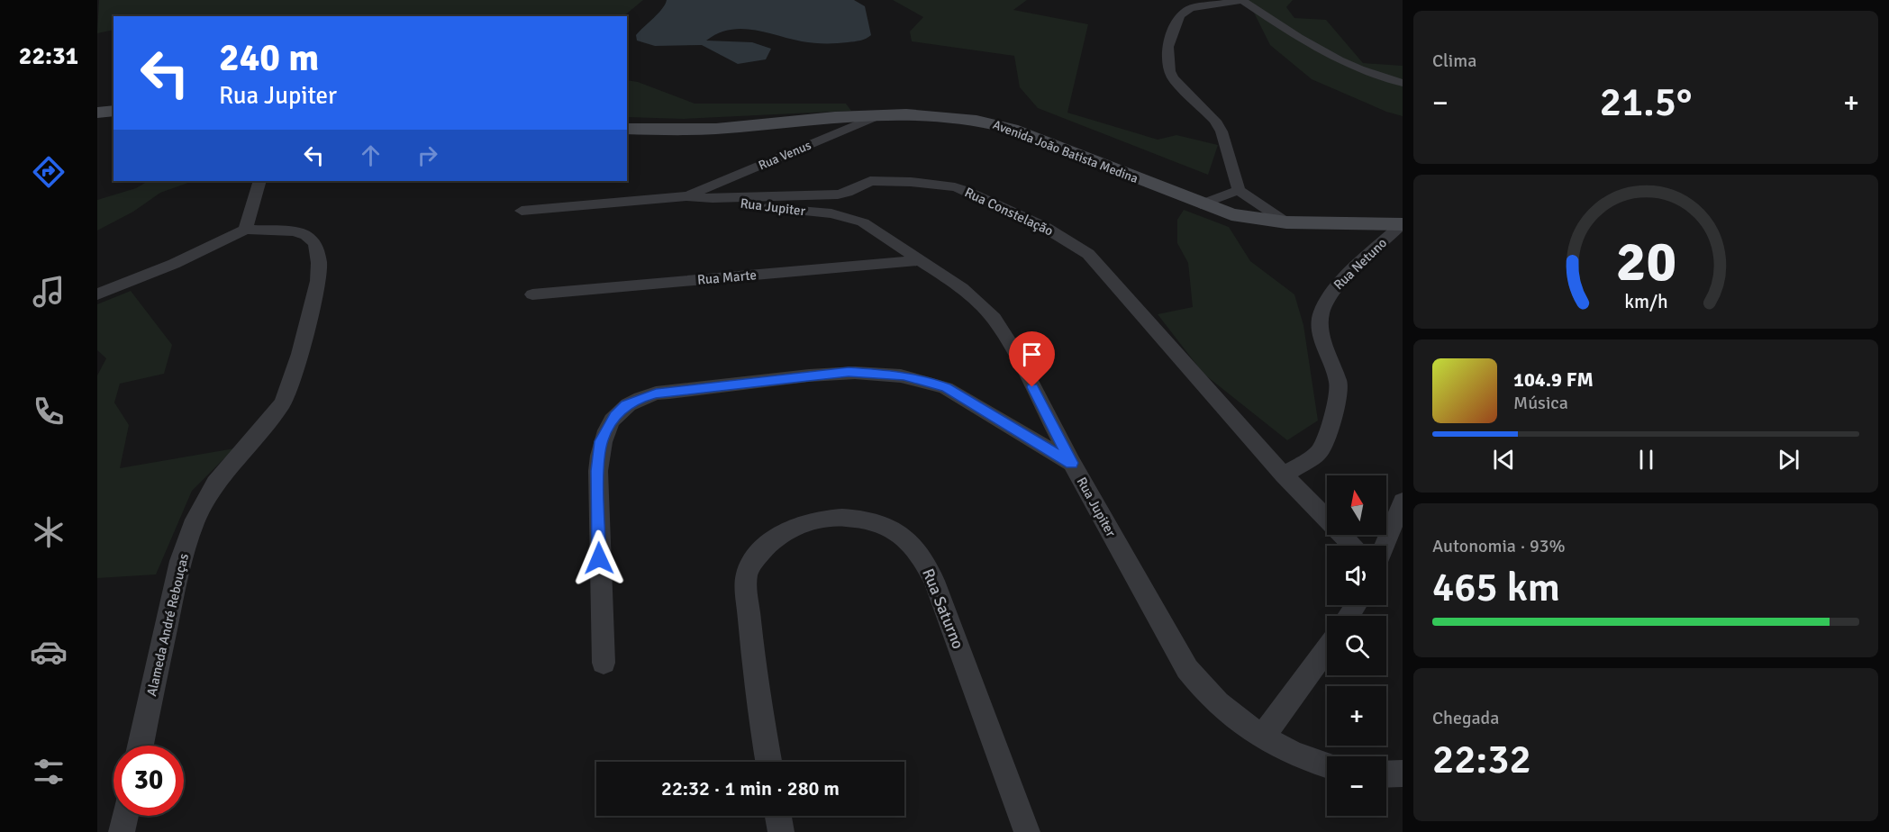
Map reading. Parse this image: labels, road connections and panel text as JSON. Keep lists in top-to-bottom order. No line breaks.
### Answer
{"streets":{"main road":["Avenida João Batista Medina"],"street":["Rua Venus","Rua Jupiter","Rua Constelação","Rua Netuno","Rua Marte","Rua Saturno","Alameda André Rebouças"]},"crossings":[["Avenida João Batista Medina","Rua Venus"],["Avenida João Batista Medina","Rua Netuno"],["Rua Venus","Rua Constelação"],["Rua Jupiter","Rua Constelação"],["Rua Jupiter","Rua Marte"],["Rua Constelação","Rua Netuno"]],"north":"top","page":{"tabs":"22:31","tile":["Clima",["Autonomia · 93%","465 km"],["Chegada","22:32"]],"turn":["240 m","Rua Jupiter"],"heat":["−","21.5°","+"],"song":["104.9 FM","Música"],"map_buttons":["+","−"],"limit":"30","trip":"22:32 · 1 min · 280 m","gauge":["20","km/h"]}}
